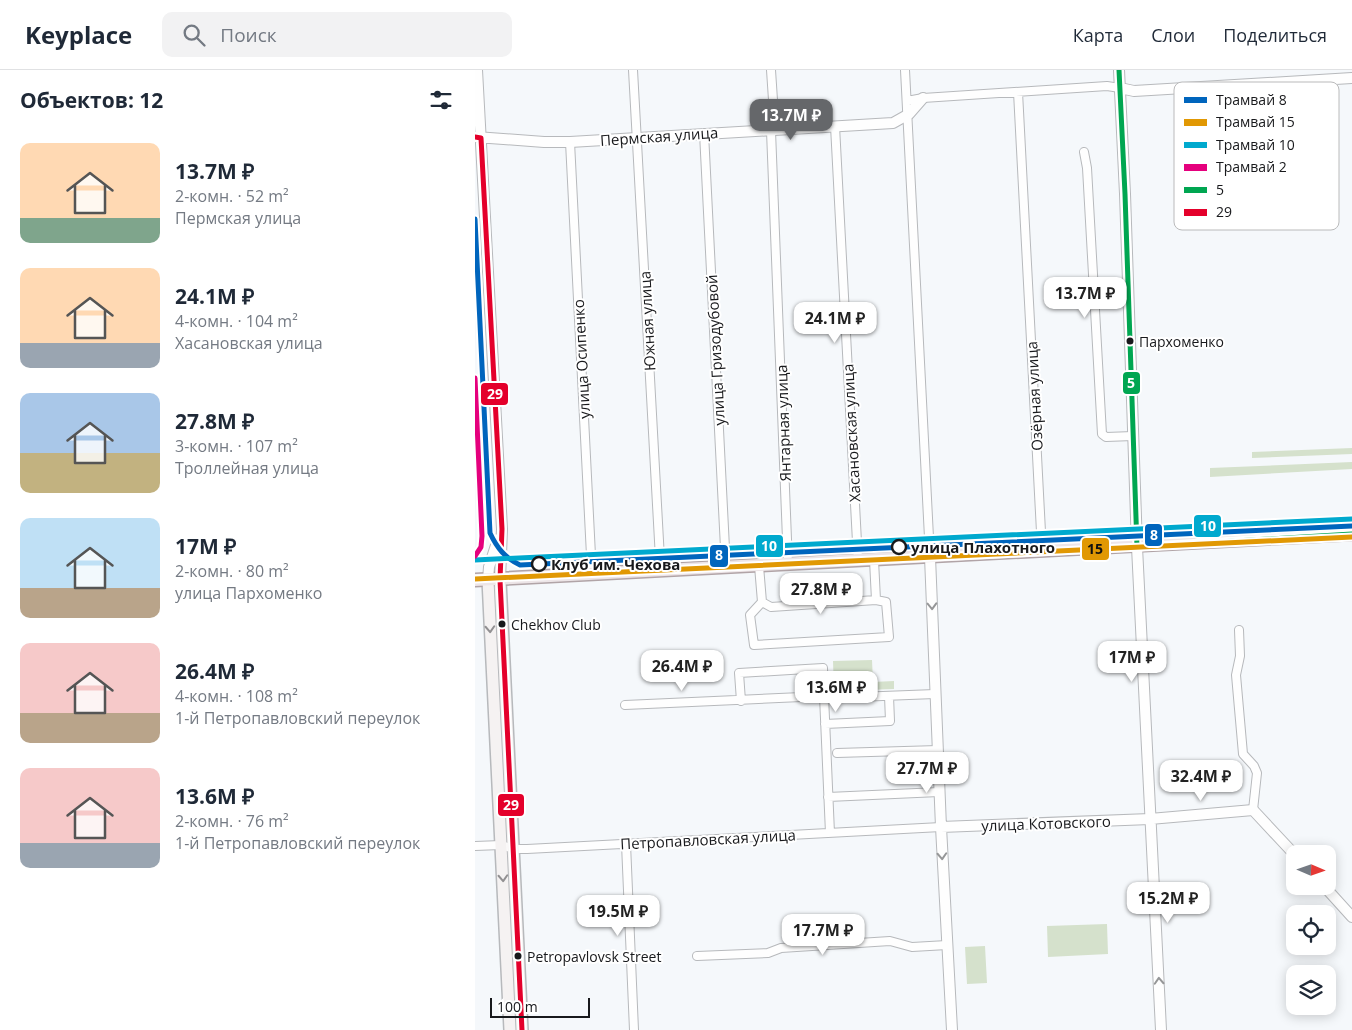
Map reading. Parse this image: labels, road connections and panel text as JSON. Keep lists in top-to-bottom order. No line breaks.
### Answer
{"streets":{"street":["Пермская улица","Южная улица","улица Гризодубовой","улица Осипенко","Озёрная улица","Янтарная улица","Хасановская улица","улица Котовского","Петропавловская улица"]},"crossings":[["Пермская улица","Южная улица"],["Пермская улица","улица Гризодубовой"],["Пермская улица","улица Осипенко"],["Пермская улица","Янтарная улица"],["Пермская улица","Хасановская улица"],["улица Котовского","Петропавловская улица"]],"places":["Пархоменко","улица Плахотного","Клуб им. Чехова","Chekhov Club","Petropavlovsk Street"],"lines":["transit line 5","transit line 29","tram line 8","tram line 2","tram line 10","tram line 15"],"legend":["Трамвай 8","Трамвай 15","Трамвай 10","Трамвай 2","5","29"],"scale_bar":"100 m","north":"right","page":{"header":"Keyplace","search":"Поиск","nav":["Карта","Слои","Поделиться"],"heading":"Объектов: 12","price":["13.7M ₽","13.7M ₽","24.1M ₽","27.8M ₽","17M ₽","26.4M ₽","13.6M ₽","27.7M ₽","32.4M ₽","15.2M ₽","19.5M ₽","17.7M ₽"],"list":[{"name":"13.7M ₽","note":"2-комн. · 52 m² · Пермская улица"},{"name":"24.1M ₽","note":"4-комн. · 104 m² · Хасановская улица"},{"name":"27.8M ₽","note":"3-комн. · 107 m² · Троллейная улица"},{"name":"17M ₽","note":"2-комн. · 80 m² · улица Пархоменко"},{"name":"26.4M ₽","note":"4-комн. · 108 m² · 1-й Петропавловский переулок"},{"name":"13.6M ₽","note":"2-комн. · 76 m² · 1-й Петропавловский переулок"}],"scale":"100 m"}}
